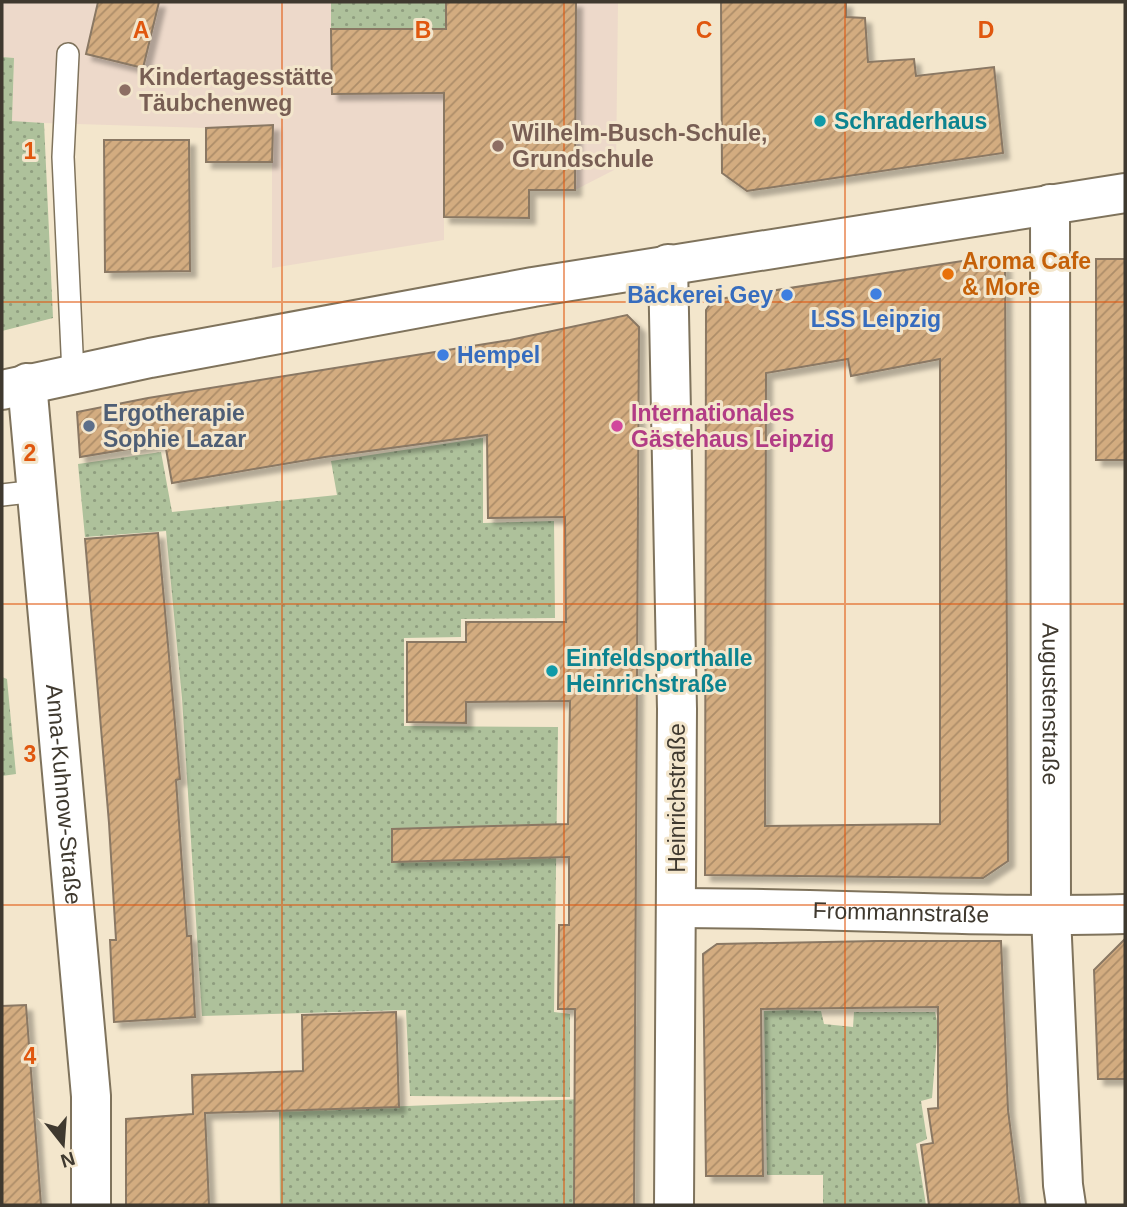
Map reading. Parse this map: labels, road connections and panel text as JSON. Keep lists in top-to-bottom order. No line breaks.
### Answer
{"streets":{"street":["Augustenstraße","Anna-Kuhnow-Straße","Heinrichstraße","Frommannstraße"]},"crossings":[["Augustenstraße","Frommannstraße"],["Heinrichstraße","Frommannstraße"]],"places":["Kindertagesstätte Täubchenweg","Schraderhaus","Wilhelm-Busch-Schule, Grundschule","Aroma Cafe & More","LSS Leipzig","Bäckerei Gey","Hempel","Ergotherapie Sophie Lazar","Internationales Gästehaus Leipzig","Einfeldsporthalle Heinrichstraße"],"north":"bottom","grid":{"columns":["A","B","C","D"],"rows":["1","2","3","4"]}}
